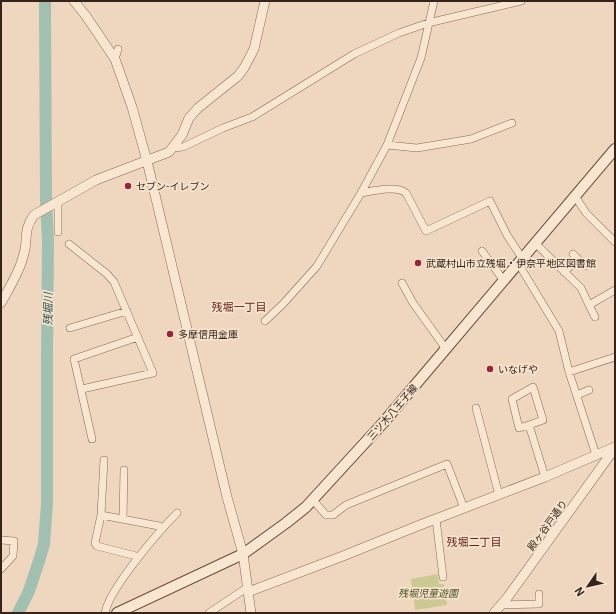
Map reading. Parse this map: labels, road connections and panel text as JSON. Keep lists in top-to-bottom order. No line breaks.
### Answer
{"streets":{"main road":["三ツ木八王子線"],"street":["殿ヶ谷戸通り"]},"districts":["残堀一丁目","残堀二丁目"],"water":["残堀川"],"parks":["残堀児童遊園"],"places":["セブン-イレブン","武蔵村山市立残堀・伊奈平地区図書館","多摩信用金庫","いなげや"],"north":"bottom left"}
